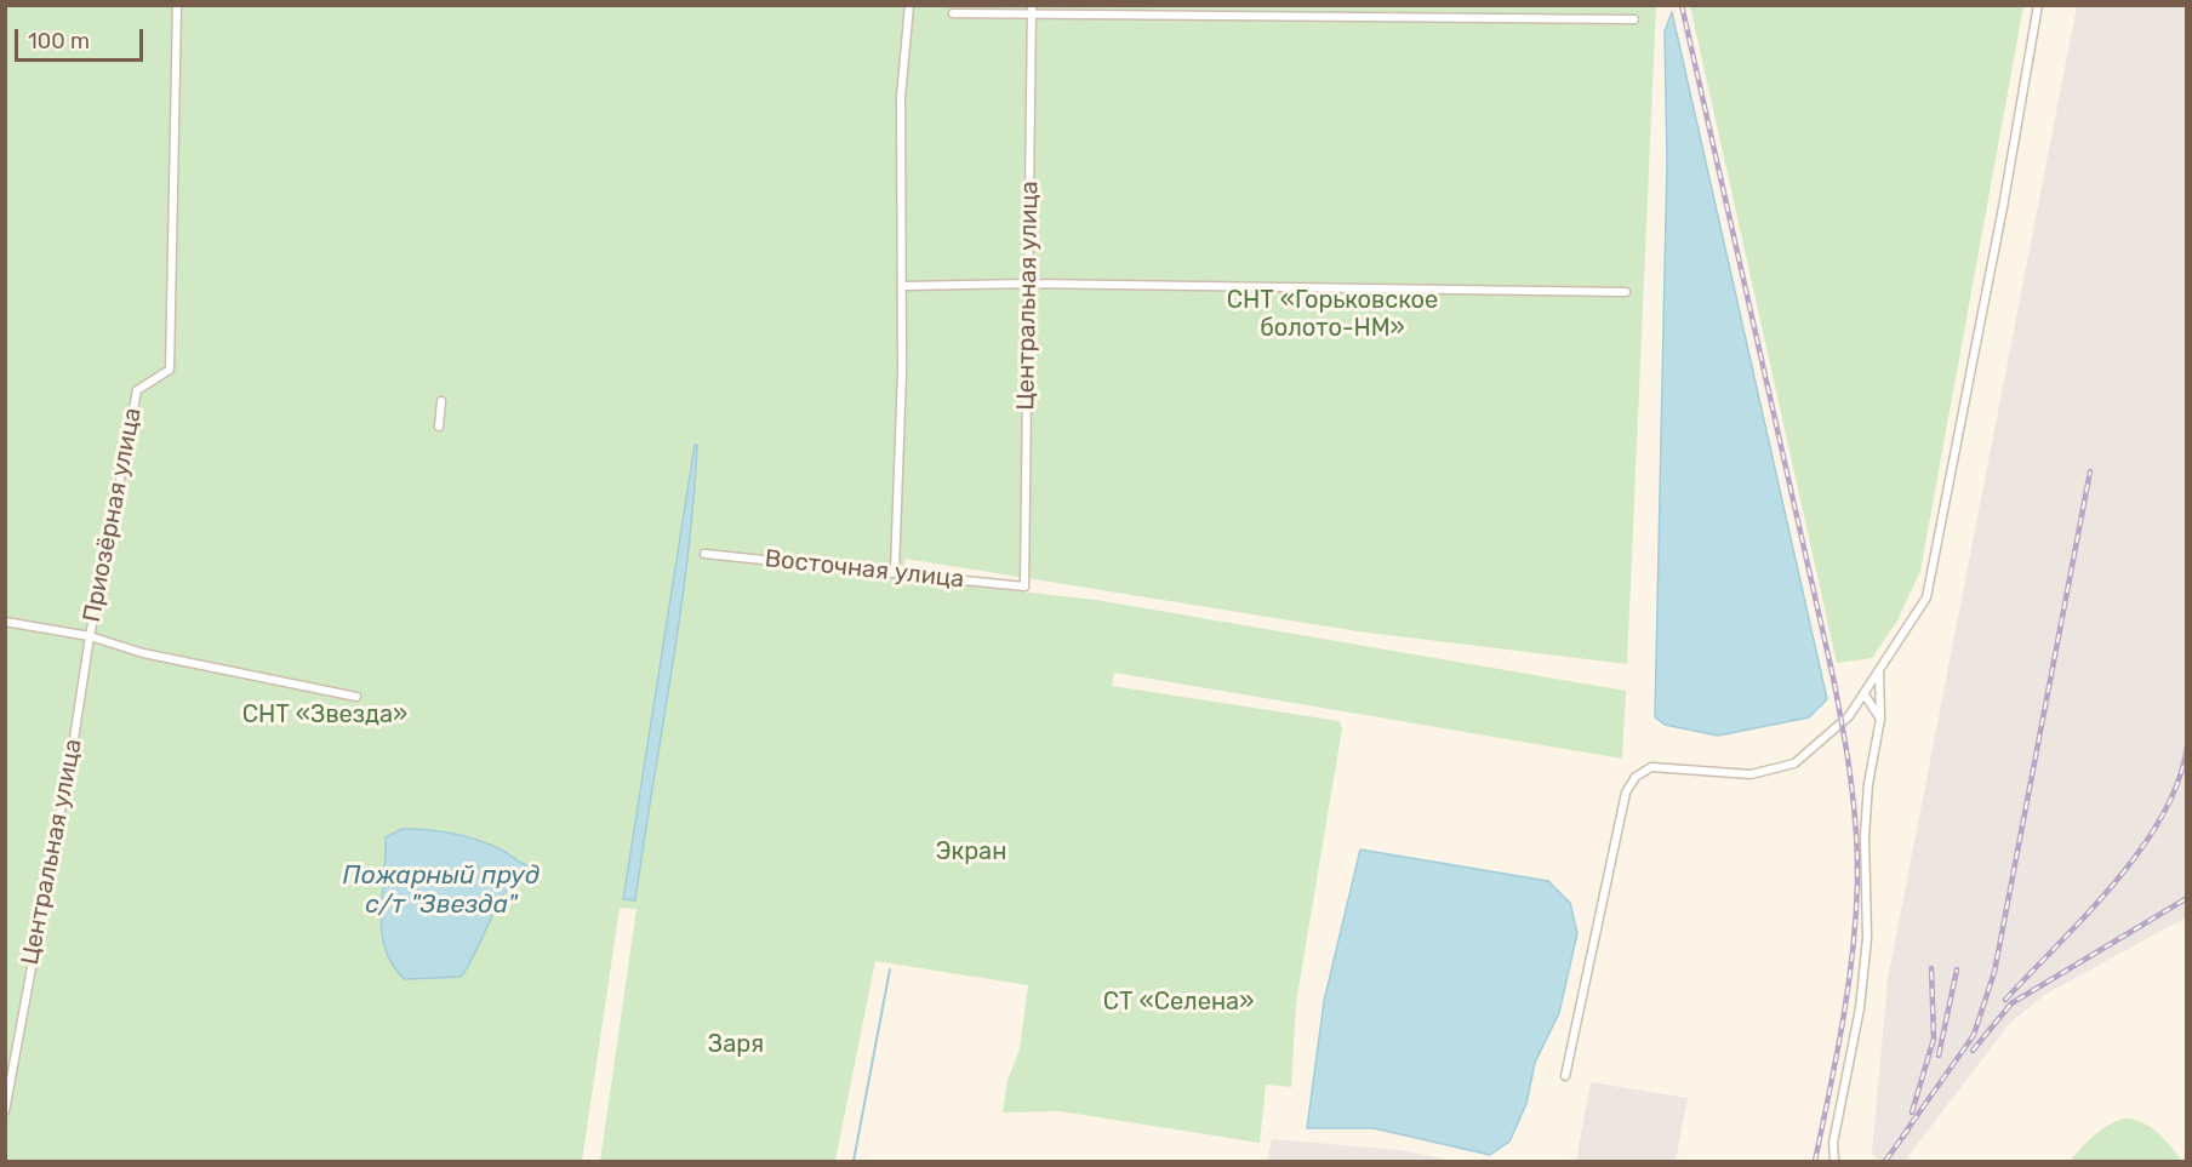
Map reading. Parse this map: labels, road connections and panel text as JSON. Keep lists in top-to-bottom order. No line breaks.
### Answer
{"streets":{"street":["Центральная улица","Приозёрная улица","Восточная улица"]},"crossings":[["Центральная улица","Приозёрная улица"],["Центральная улица","Восточная улица"]],"water":["Пожарный пруд с/т \"Звезда\""],"parks":["СНТ «Горьковское болото-НМ»","СНТ «Звезда»","Экран","СТ «Селена»","Заря"],"scale_bar":"100 m"}
